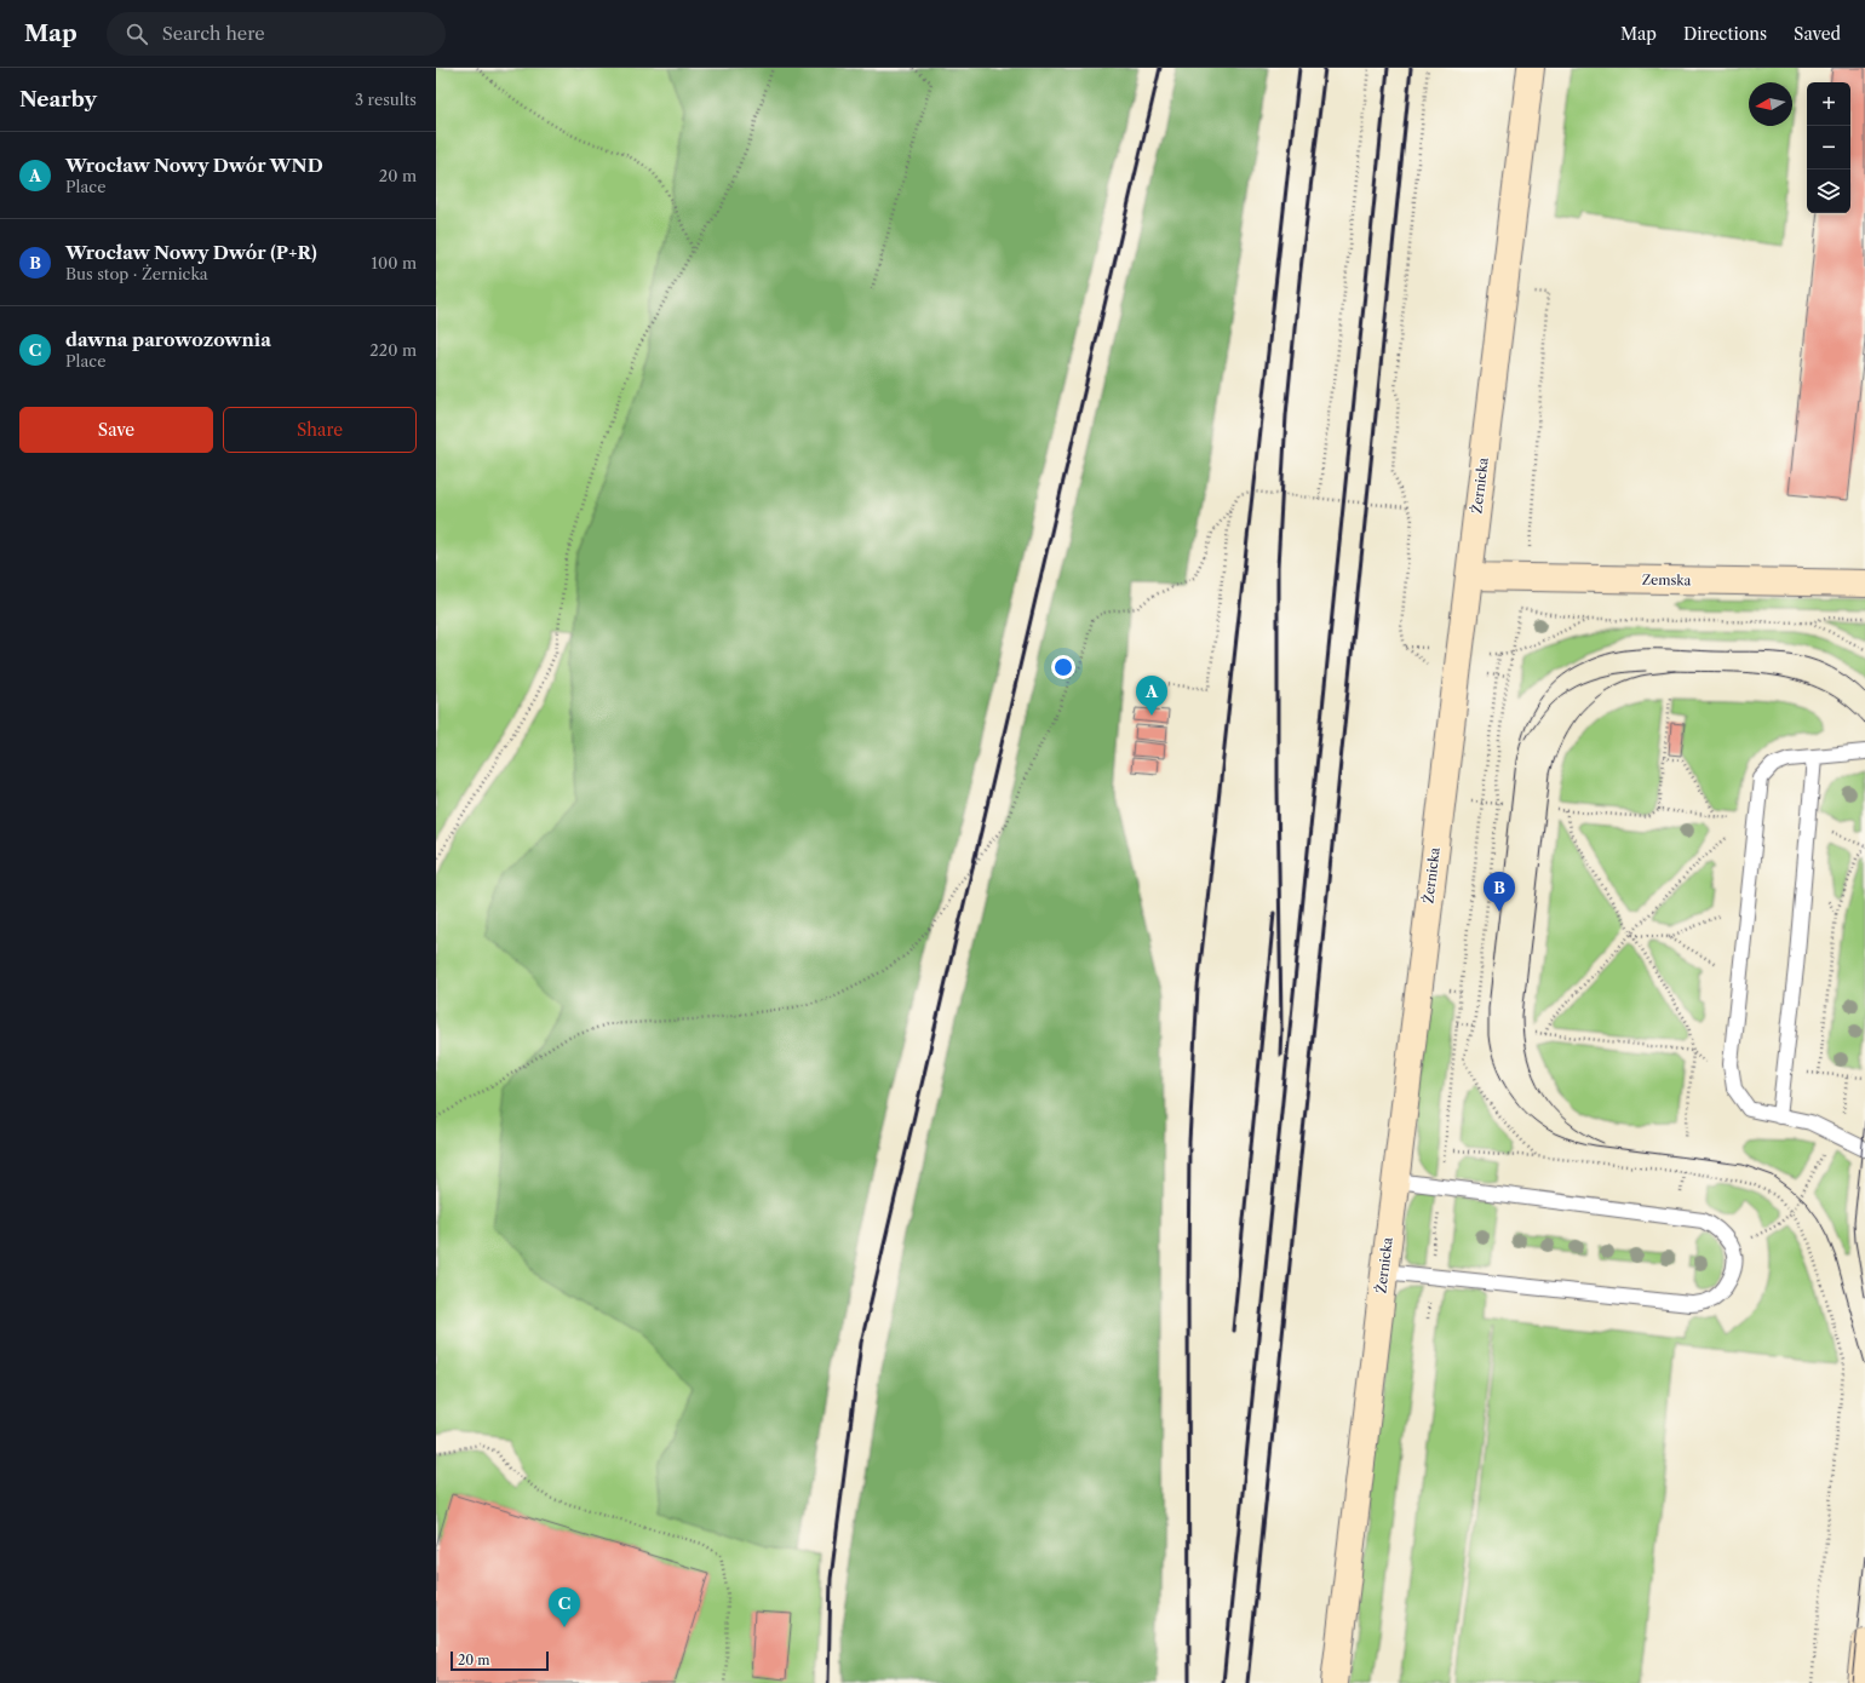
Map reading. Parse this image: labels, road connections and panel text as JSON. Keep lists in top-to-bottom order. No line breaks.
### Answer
{"streets":{"street":["Żernicka","Zemska"]},"crossings":[["Żernicka","Zemska"]],"scale_bar":"20 m","north":"left","page":{"header":"Map","search":"Search here","nav":["Map","Directions","Saved"],"heading":["Nearby","3 results"],"map_buttons":["+","−"],"list":[{"mark":"A","name":"Wrocław Nowy Dwór WND","note":"Place","value":"20 m"},{"mark":"B","name":"Wrocław Nowy Dwór (P+R)","note":"Bus stop · Żernicka","value":"100 m"},{"mark":"C","name":"dawna parowozownia","note":"Place","value":"220 m"}],"buttons":["Save","Share"],"pins":["A","B","C"],"scale":"20 m"}}
